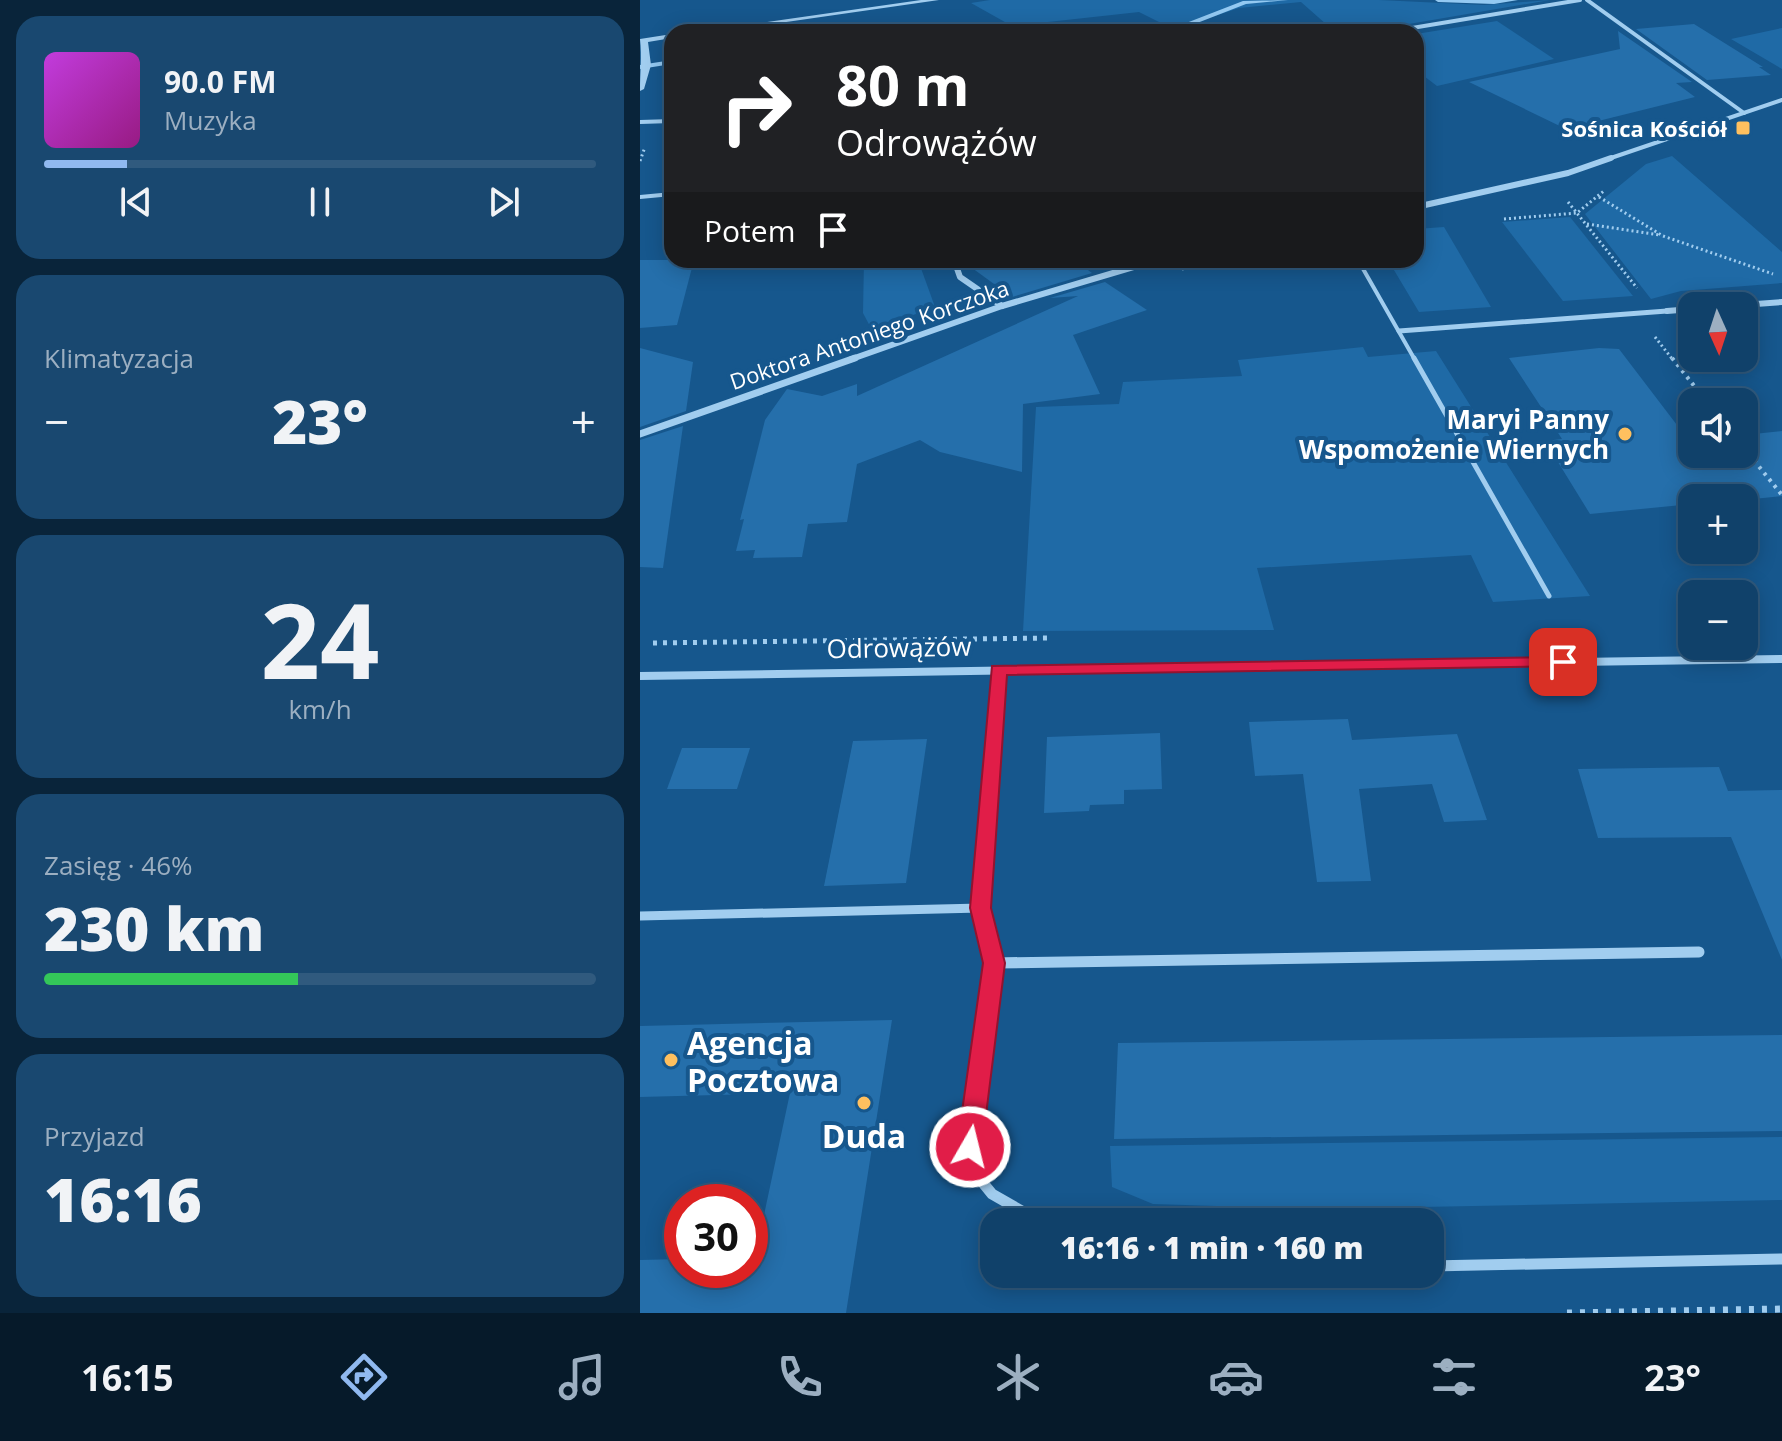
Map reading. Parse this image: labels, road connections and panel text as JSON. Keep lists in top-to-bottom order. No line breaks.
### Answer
{"streets":{"street":["Doktora Antoniego Korczoka","Odrowążów"]},"places":{"transit":["Sośnica Kościół"],"other":["Maryi Panny Wspomożenie Wiernych","Agencja Pocztowa","Duda"]},"north":"bottom","page":{"turn":["80 m","Odrowążów"],"song":["90.0 FM","Muzyka"],"then":"Potem","tile":["Klimatyzacja",["24","km/h"],["Zasięg · 46%","230 km"],["Przyjazd","16:16"]],"map_buttons":["+","−"],"heat":["−","23°","+"],"limit":"30","trip":"16:16 · 1 min · 160 m","tabs":["16:15","23°"]}}
